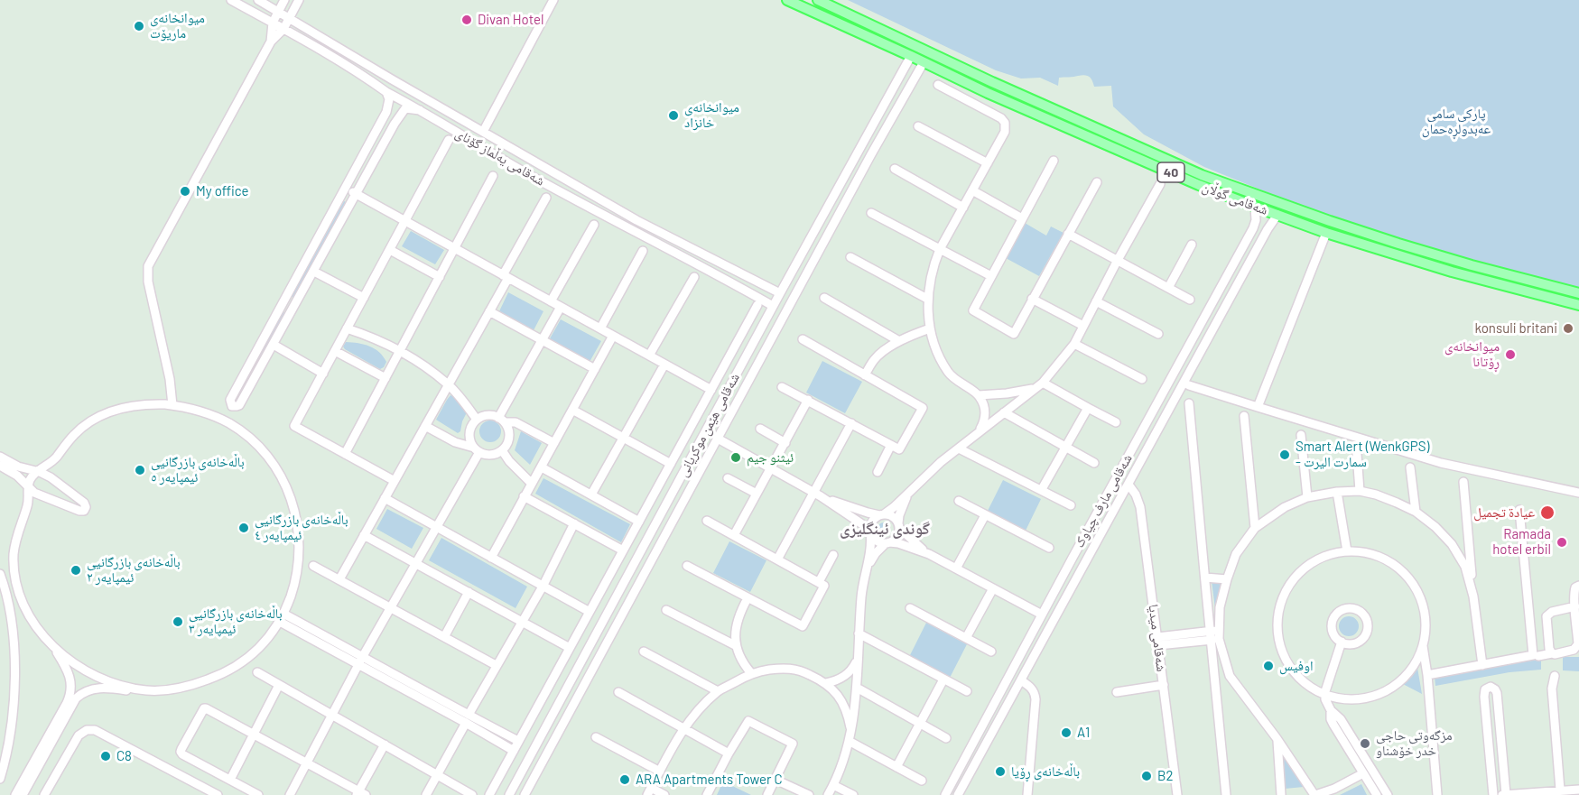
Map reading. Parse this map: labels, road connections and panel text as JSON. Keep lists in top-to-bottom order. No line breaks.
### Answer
{"streets":{"main road":["40","شەقامی گوڵان"],"street":["شەقامی یەڵماز گۆنای","شەقامی هێمن موکریانی","شەقامی مارف چیاوک","شەقامی میدیا"]},"crossings":[["شەقامی یەڵماز گۆنای","شەقامی هێمن موکریانی"],["شەقامی گوڵان","شەقامی هێمن موکریانی"],["شەقامی گوڵان","شەقامی مارف چیاوک"],["شەقامی مارف چیاوک","شەقامی میدیا"]],"districts":["گوندی ئینگلیزی"],"parks":["پارکی سامی عەبدولڕەحمان"],"places":["Divan Hotel","میوانخانەی ماریۆت","میوانخانەی خانزاد","My office","konsuli britani","میوانخانەی ڕۆتانا","Smart Alert (WenkGPS) - سمارت اليرت","ئيثنو جيم","باڵەخانەی بازرگانیی ئیمپایەر ٥","عيادة تجميل","باڵەخانەی بازرگانیی ئیمپایەر ٤","Ramada hotel erbil","باڵەخانەی بازرگانیی ئیمپایەر ٢","باڵەخانەی بازرگانیی ئیمپایەر ٣","اوفيس","A1","مزگه‌وتی حاجی خدر خۆشناو","C8","باڵەخانەی ڕۆیا","B2","ARA Apartments Tower C"]}
